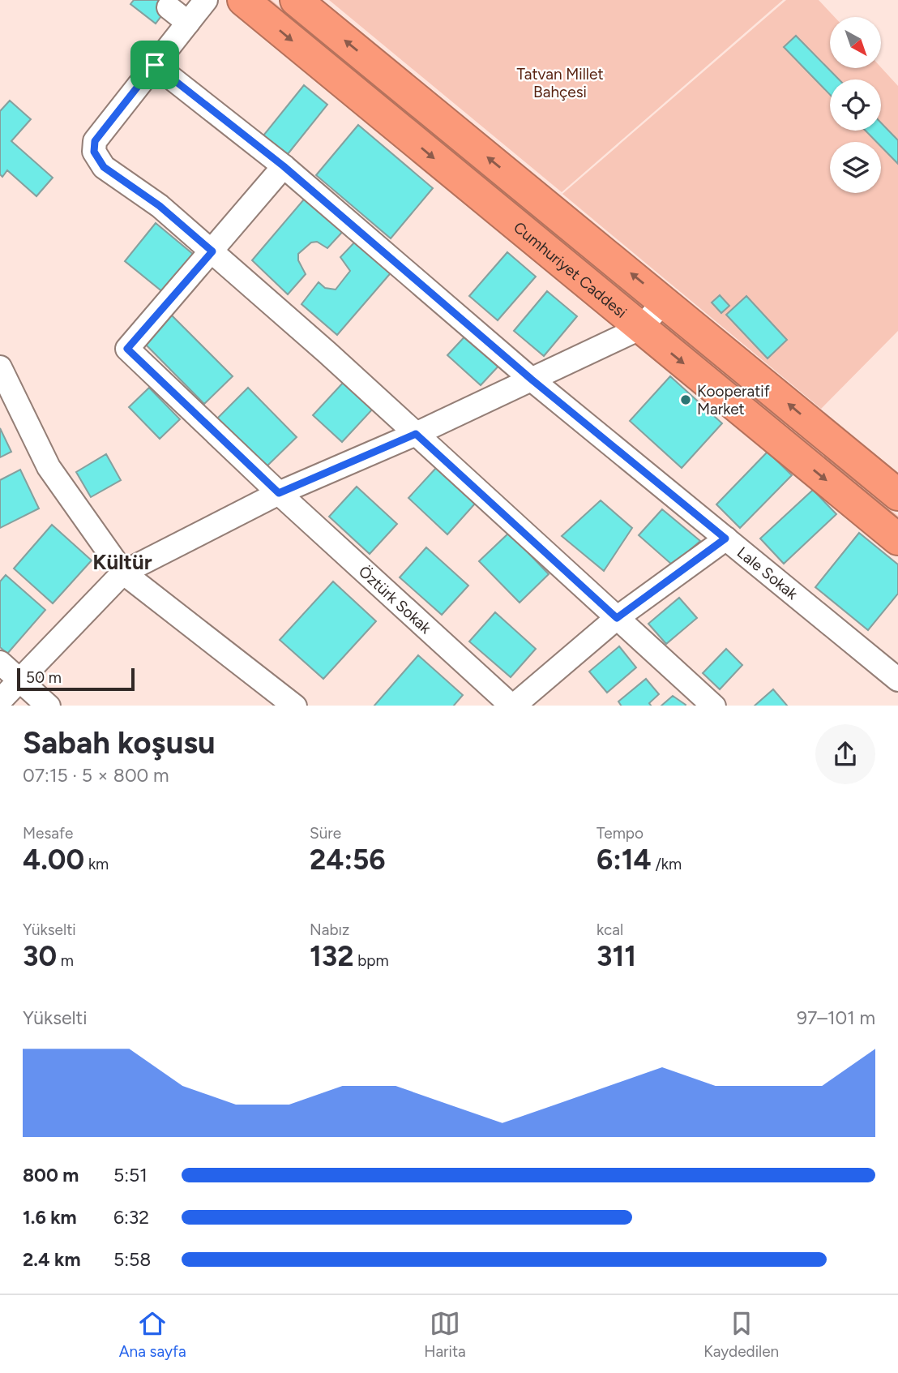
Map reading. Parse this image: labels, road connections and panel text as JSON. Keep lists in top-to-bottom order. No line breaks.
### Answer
{"streets":{"highway":["Cumhuriyet Caddesi"],"street":["Lale Sokak","Öztürk Sokak"]},"districts":["Kültür"],"parks":["Tatvan Millet Bahçesi"],"places":["Kooperatif Market"],"scale_bar":"50 m","north":"bottom right","page":{"scale":"50 m","heading":["Sabah koşusu","07:15 · 5 × 800 m"],"stats":[["Mesafe","4.00 km"],["Süre","24:56"],["Tempo","6:14 /km"],["Yükselti","30 m"],["Nabız","132 bpm"],["kcal","311"]],"chart":["Yükselti","97–101 m"],"list":[{"name":"800 m","note":"5:51"},{"name":"1.6 km","note":"6:32"},{"name":"2.4 km","note":"5:58"}],"tabs":["Ana sayfa","Harita","Kaydedilen"]}}
